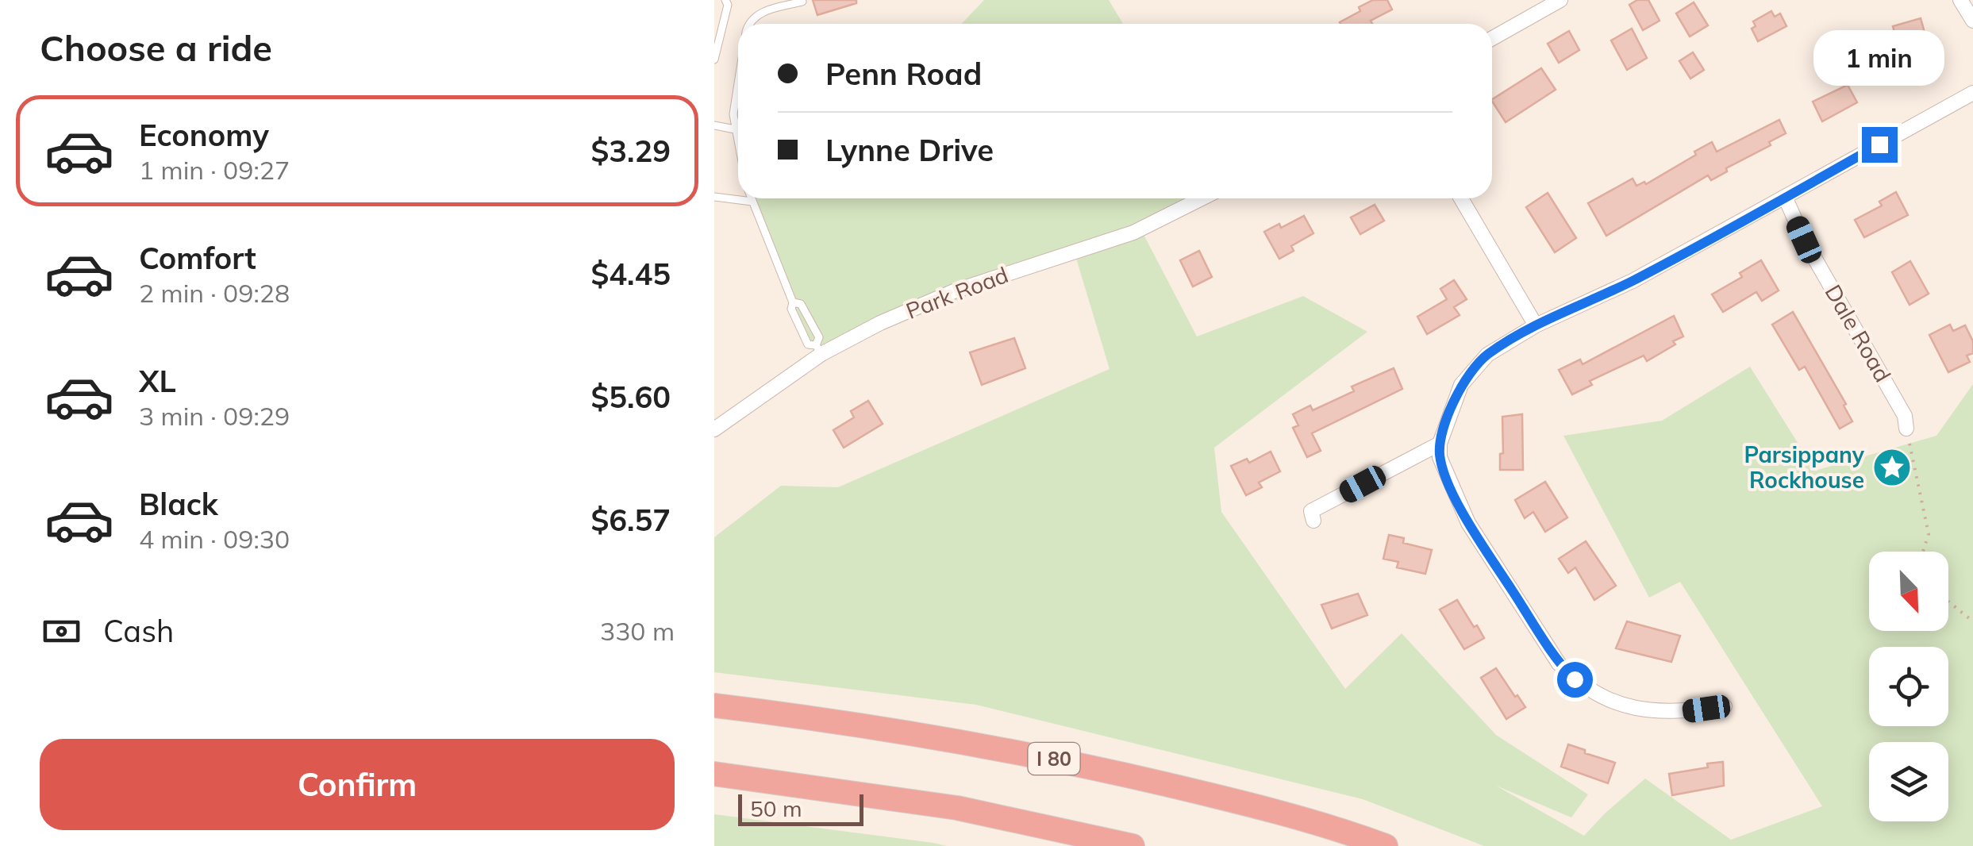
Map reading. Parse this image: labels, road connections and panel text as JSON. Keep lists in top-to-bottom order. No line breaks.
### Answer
{"streets":{"highway":["I 80"],"street":["Park Road","Dale Road"]},"places":{"place":["Parsippany Rockhouse"]},"scale_bar":"50 m","north":"bottom right","page":{"heading":"Choose a ride","banner":["Penn Road","Lynne Drive"],"bubble":"1 min","list":[{"name":"Economy","note":"1 min · 09:27","value":"$3.29"},{"name":"Comfort","note":"2 min · 09:28","value":"$4.45"},{"name":"XL","note":"3 min · 09:29","value":"$5.60"},{"name":"Black","note":"4 min · 09:30","value":"$6.57"}],"pay":["Cash","330 m"],"buttons":"Confirm","scale":"50 m"}}
